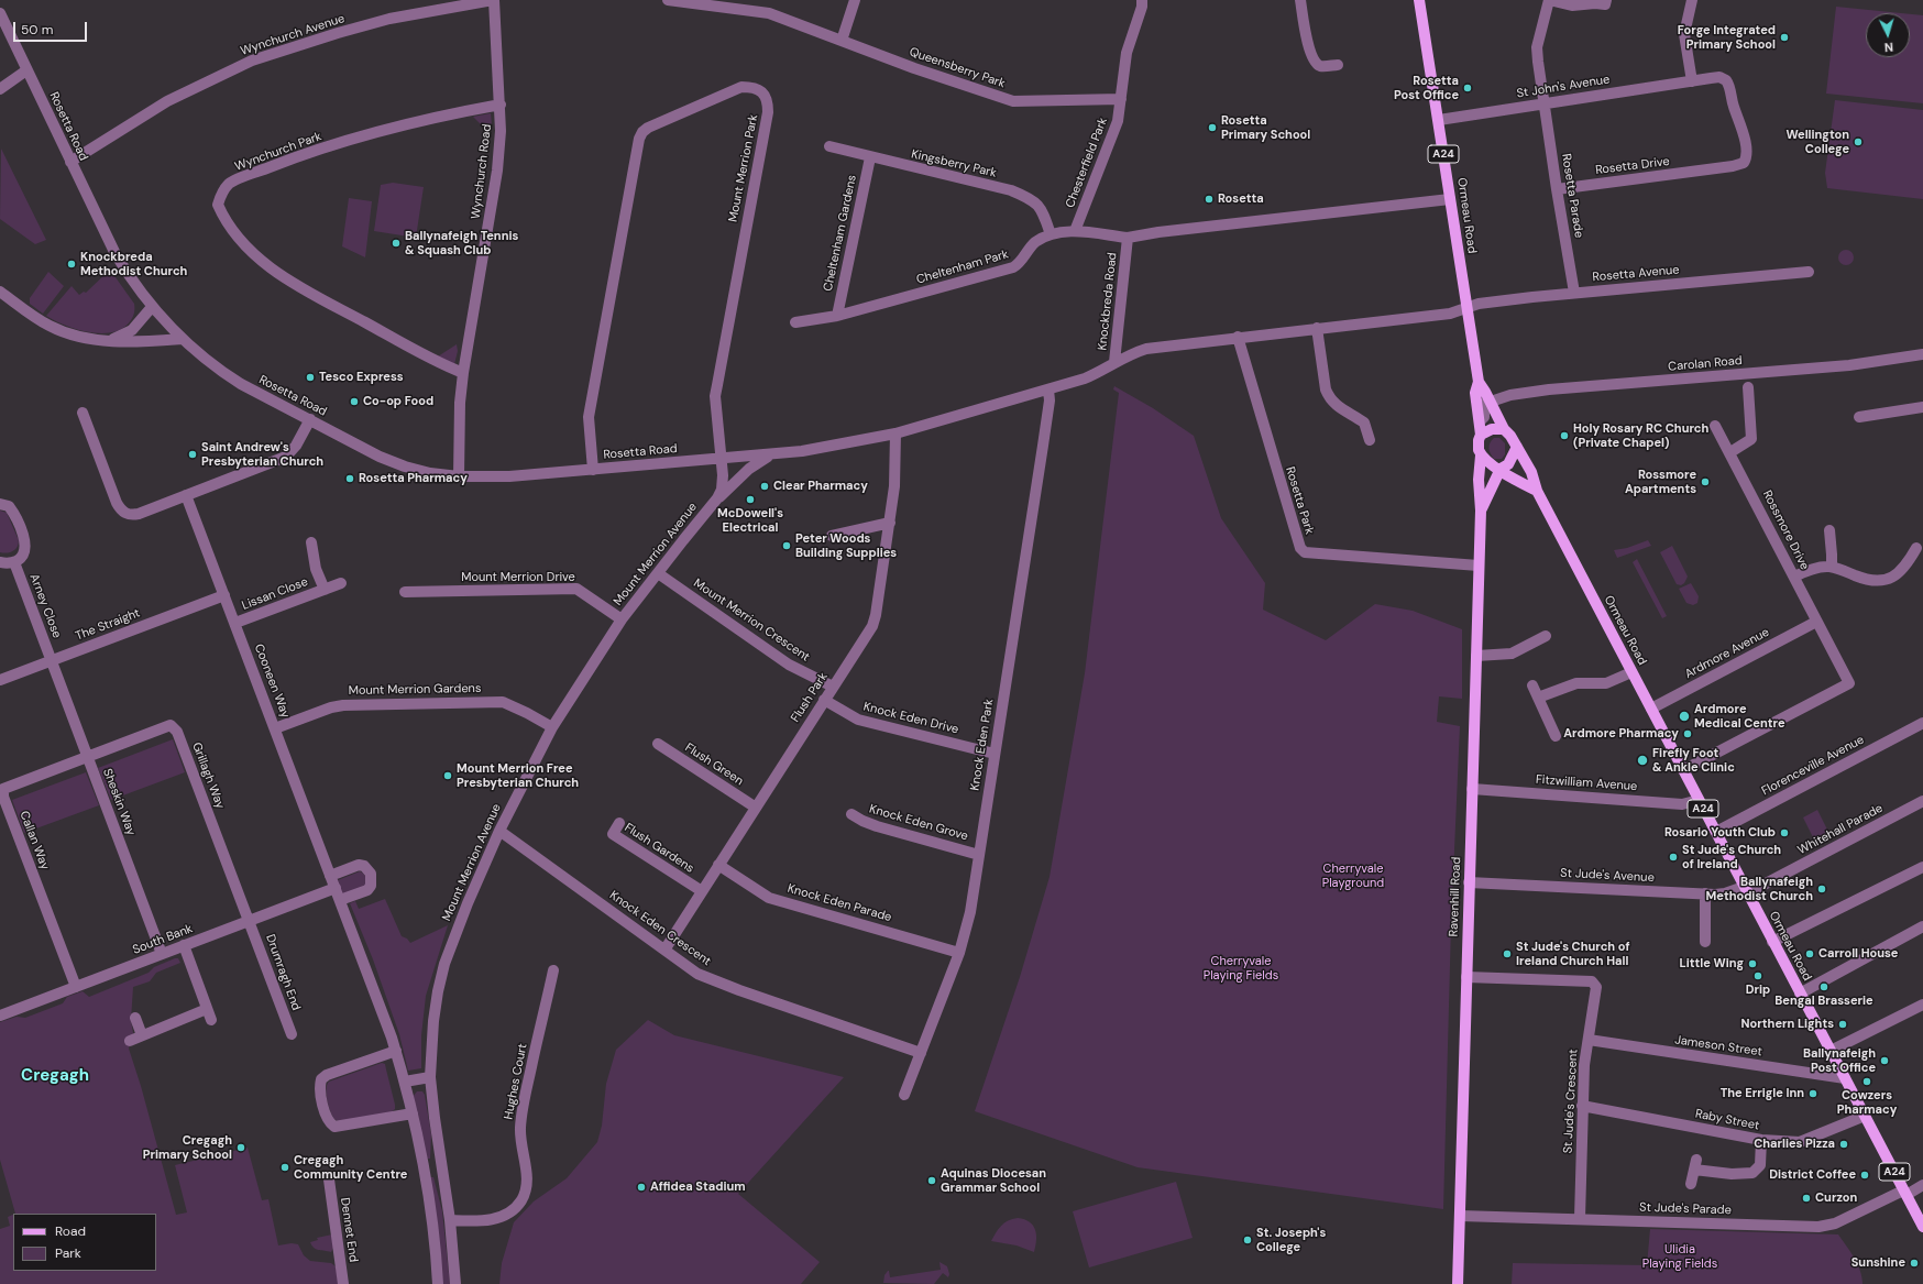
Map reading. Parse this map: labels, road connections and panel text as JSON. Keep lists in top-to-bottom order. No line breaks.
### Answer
{"streets":{"main road":["A24","Ormeau Road","Ravenhill Road"],"street":["Wynchurch Avenue","Queensberry Park","St John's Avenue","Rosetta Road","Wynchurch Park","Chesterfield Park","Kingsberry Park","Rosetta Drive","Mount Merrion Park","Wynchurch Road","Rosetta Parade","Cheltenham Gardens","Cheltenham Park","Rosetta Avenue","Knockbreda Road","Carolan Road","Rosetta Park","Rossmore Drive","Mount Merrion Avenue","Mount Merrion Drive","Lissan Close","Arney Close","Mount Merrion Crescent","The Straight","Ardmore Avenue","Cooneen Way","Mount Merrion Gardens","Flush Park","Knock Eden Drive","Knock Eden Park","Flush Green","Florenceville Avenue","Grillagh Way","Fitzwilliam Avenue","Sheskin Way","Knock Eden Grove","Whitehall Parade","Callan Way","Flush Gardens","St Jude's Avenue","Knock Eden Parade","Knock Eden Crescent","South Bank","Drumragh End","Jameson Street","Hughes Court","St Jude's Crescent","Raby Street","St Jude's Parade","Dennet End"]},"crossings":[["Wynchurch Avenue","Rosetta Road"],["Wynchurch Avenue","Wynchurch Road"],["Queensberry Park","Chesterfield Park"],["St John's Avenue","Rosetta Drive"],["St John's Avenue","Rosetta Parade"],["St John's Avenue","Ormeau Road"],["Rosetta Road","Mount Merrion Park"],["Rosetta Road","Wynchurch Road"],["Rosetta Road","Knockbreda Road"],["Rosetta Road","Mount Merrion Avenue"],["Wynchurch Park","Wynchurch Road"],["Chesterfield Park","Cheltenham Park"],["Kingsberry Park","Cheltenham Gardens"],["Kingsberry Park","Cheltenham Park"],["Rosetta Drive","Rosetta Parade"],["Mount Merrion Park","Mount Merrion Avenue"],["Rosetta Parade","Rosetta Avenue"],["Ormeau Road","Rosetta Avenue"],["Ormeau Road","Knockbreda Road"],["Ormeau Road","Carolan Road"],["Ormeau Road","Rossmore Drive"],["Ormeau Road","Ardmore Avenue"],["Ormeau Road","Florenceville Avenue"],["Ormeau Road","Fitzwilliam Avenue"],["Ormeau Road","Whitehall Parade"],["Ormeau Road","St Jude's Avenue"],["Ormeau Road","Ravenhill Road"],["Ormeau Road","Jameson Street"],["Ormeau Road","Raby Street"],["Ormeau Road","St Jude's Parade"],["Cheltenham Gardens","Cheltenham Park"],["Cheltenham Park","Knockbreda Road"],["Knockbreda Road","Flush Park"],["Knockbreda Road","Knock Eden Park"],["Rosetta Park","Ravenhill Road"],["Rossmore Drive","Ardmore Avenue"],["Mount Merrion Avenue","Mount Merrion Drive"],["Mount Merrion Avenue","Mount Merrion Crescent"],["Mount Merrion Avenue","Mount Merrion Gardens"],["Mount Merrion Avenue","Knock Eden Crescent"],["Mount Merrion Avenue","Hughes Court"],["Lissan Close","Cooneen Way"],["Arney Close","The Straight"],["Arney Close","Sheskin Way"],["Mount Merrion Crescent","Flush Park"],["The Straight","Cooneen Way"],["The Straight","Sheskin Way"],["Cooneen Way","Mount Merrion Gardens"],["Cooneen Way","South Bank"],["Flush Park","Knock Eden Drive"],["Flush Park","Flush Green"],["Flush Park","Flush Gardens"],["Flush Park","Knock Eden Parade"],["Flush Park","Knock Eden Crescent"],["Knock Eden Drive","Knock Eden Park"],["Knock Eden Park","Knock Eden Grove"],["Knock Eden Park","Knock Eden Parade"],["Knock Eden Park","Knock Eden Crescent"],["Grillagh Way","Sheskin Way"],["Grillagh Way","Callan Way"],["Grillagh Way","South Bank"],["Grillagh Way","Drumragh End"],["Fitzwilliam Avenue","Ravenhill Road"],["Sheskin Way","Callan Way"],["Sheskin Way","South Bank"],["Whitehall Parade","St Jude's Avenue"],["Callan Way","South Bank"],["St Jude's Avenue","Ravenhill Road"],["Ravenhill Road","St Jude's Crescent"],["Ravenhill Road","St Jude's Parade"],["South Bank","Drumragh End"],["Jameson Street","St Jude's Crescent"],["St Jude's Crescent","Raby Street"],["St Jude's Crescent","St Jude's Parade"]],"districts":["Cregagh"],"parks":["Cherryvale Playground","Cherryvale Playing Fields","Ulidia Playing Fields"],"places":["Forge Integrated Primary School","Rosetta Post Office","Rosetta Primary School","Wellington College","Rosetta","Ballynafeigh Tennis & Squash Club","Knockbreda Methodist Church","Tesco Express","Co-op Food","Holy Rosary RC Church (Private Chapel)","Saint Andrew's Presbyterian Church","Rosetta Pharmacy","Rossmore Apartments","Clear Pharmacy","McDowell's Electrical","Peter Woods Building Supplies","Ardmore Medical Centre","Ardmore Pharmacy","Firefly Foot & Ankle Clinic","Mount Merrion Free Presbyterian Church","Rosario Youth Club","St Jude's Church of Ireland","Ballynafeigh Methodist Church","St Jude's Church of Ireland Church Hall","Carroll House","Little Wing","Drip","Bengal Brasserie","Northern Lights","Ballynafeigh Post Office","Cowzers Pharmacy","The Errigle Inn","Charlies Pizza","Cregagh Primary School","Cregagh Community Centre","District Coffee","Aquinas Diocesan Grammar School","Affidea Stadium","Curzon","St. Joseph's College","Sunshine"],"legend":["Road","Park"],"scale_bar":"50 m","north":"bottom"}
